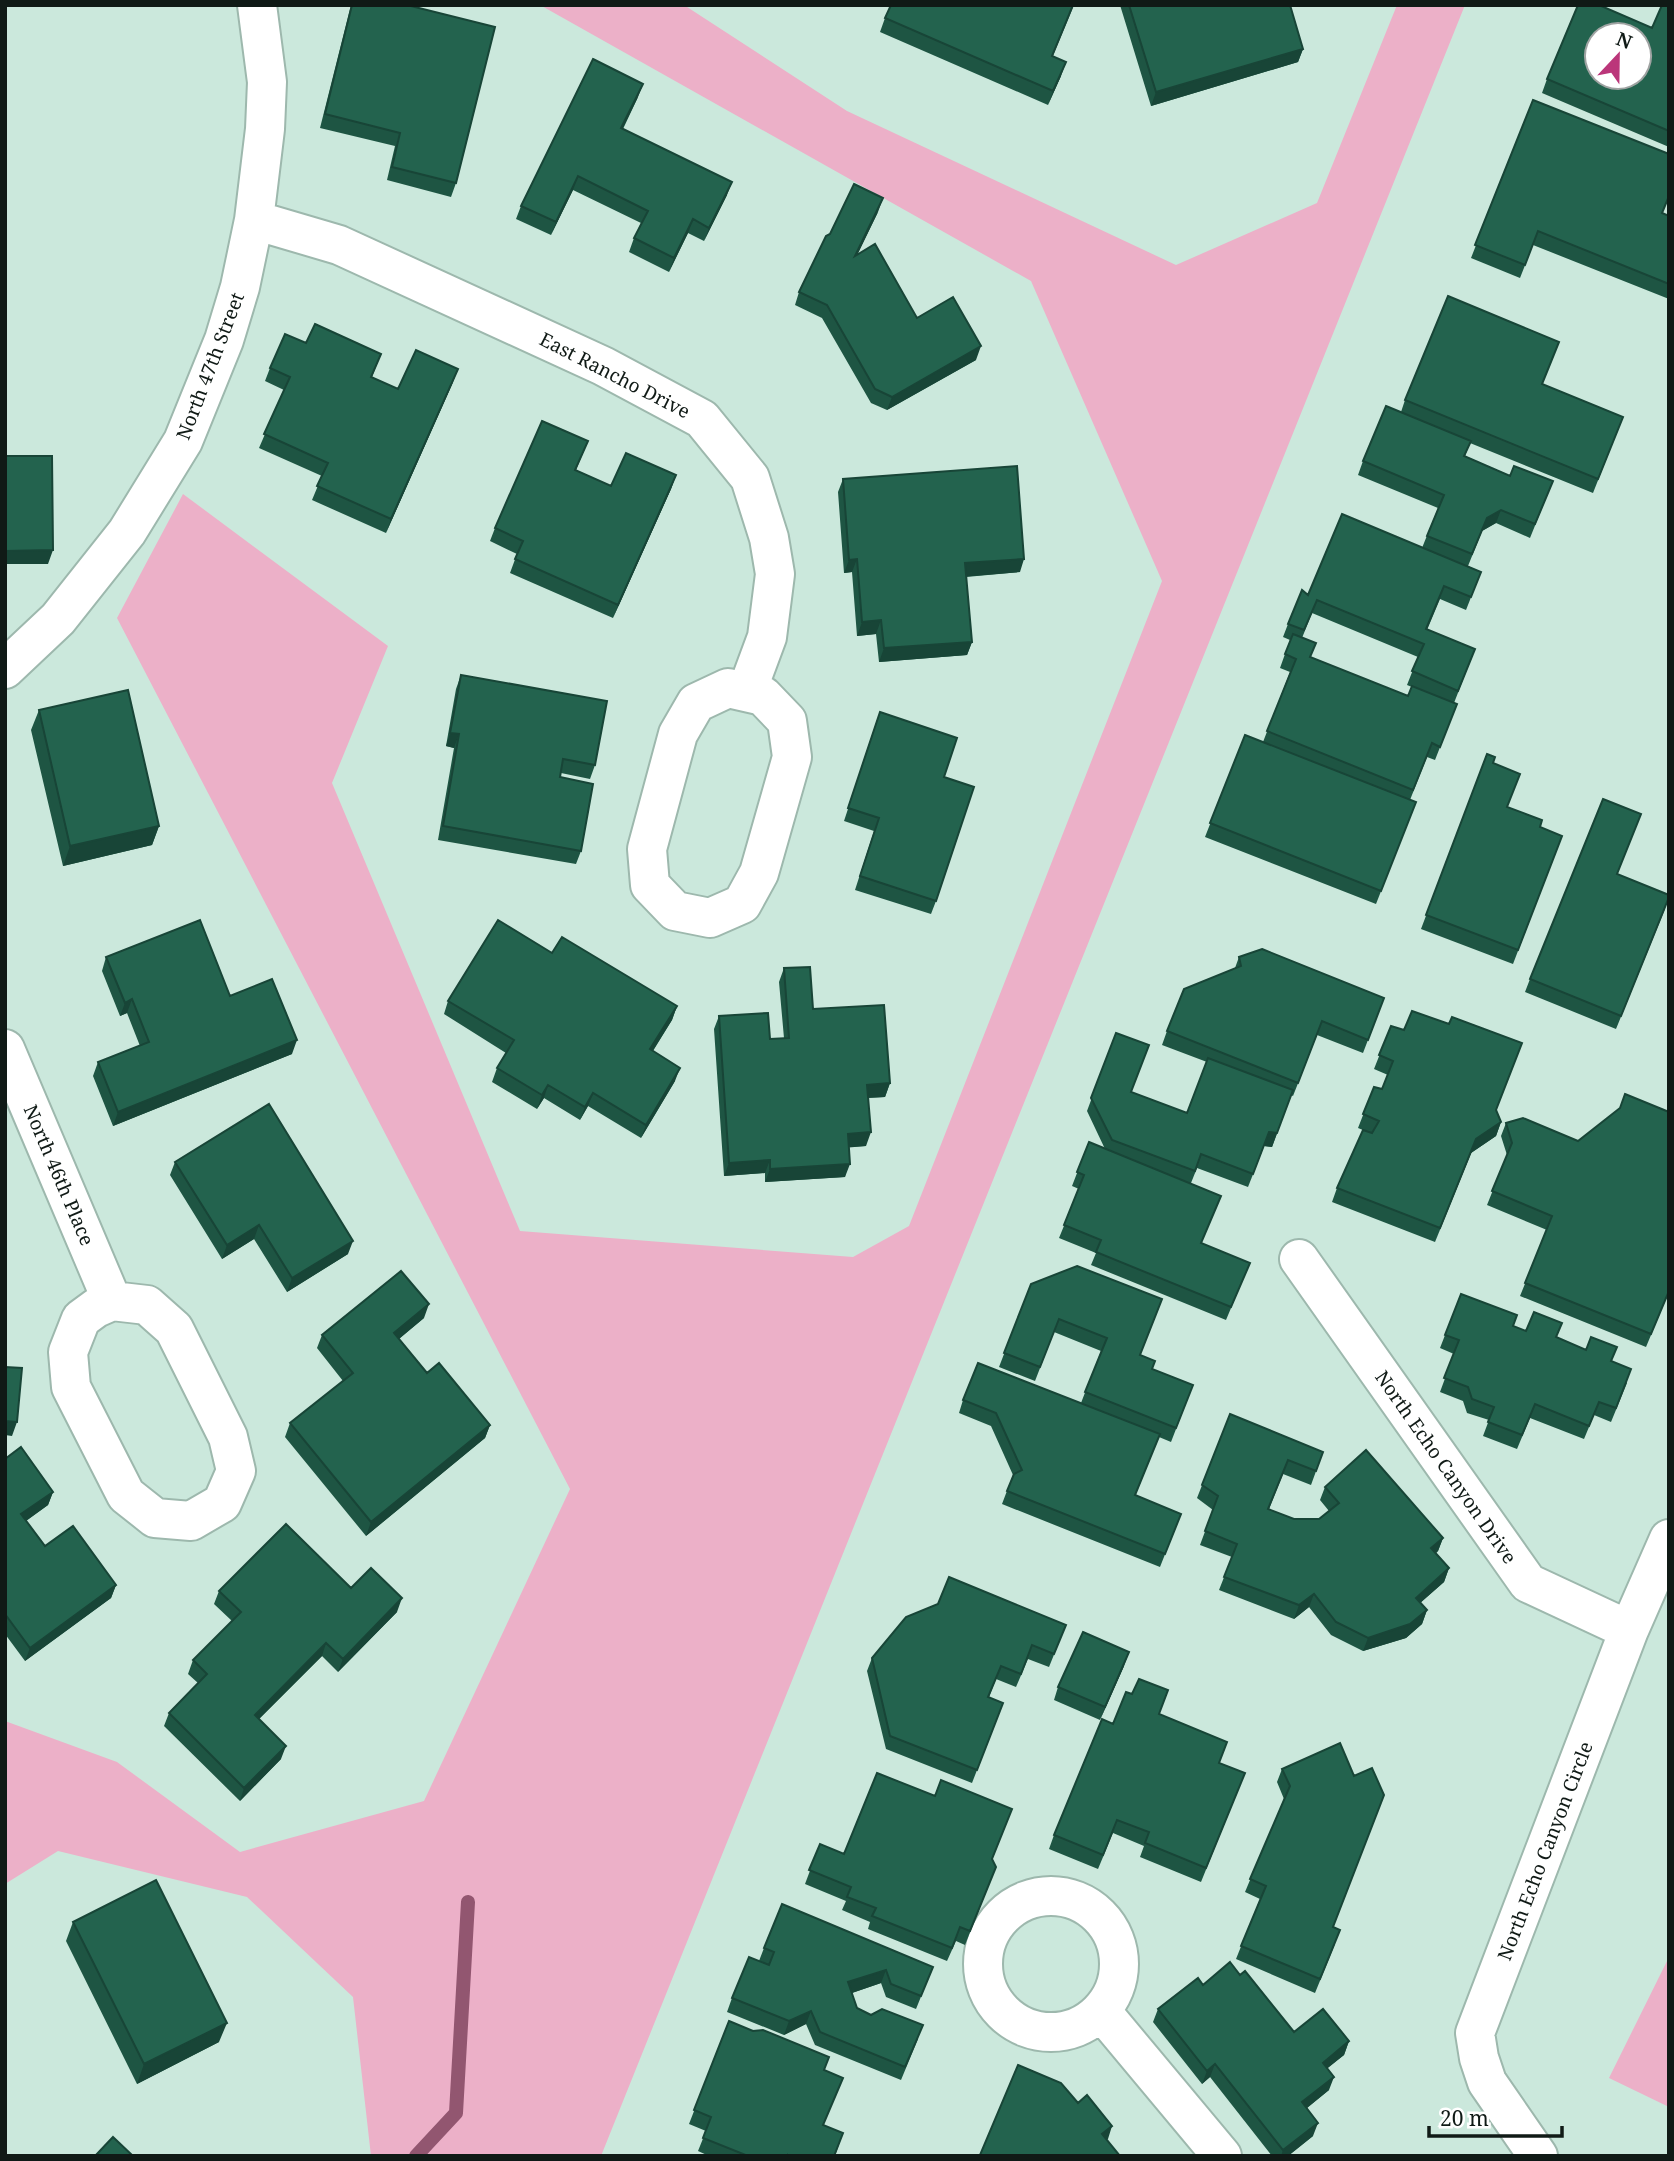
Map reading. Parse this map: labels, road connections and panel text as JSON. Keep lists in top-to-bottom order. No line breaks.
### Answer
{"streets":{"street":["North 47th Street","East Rancho Drive","North 46th Place","North Echo Canyon Drive","North Echo Canyon Circle"]},"crossings":[["North 47th Street","East Rancho Drive"],["North Echo Canyon Drive","North Echo Canyon Circle"]],"scale_bar":"20 m","north":"top"}
